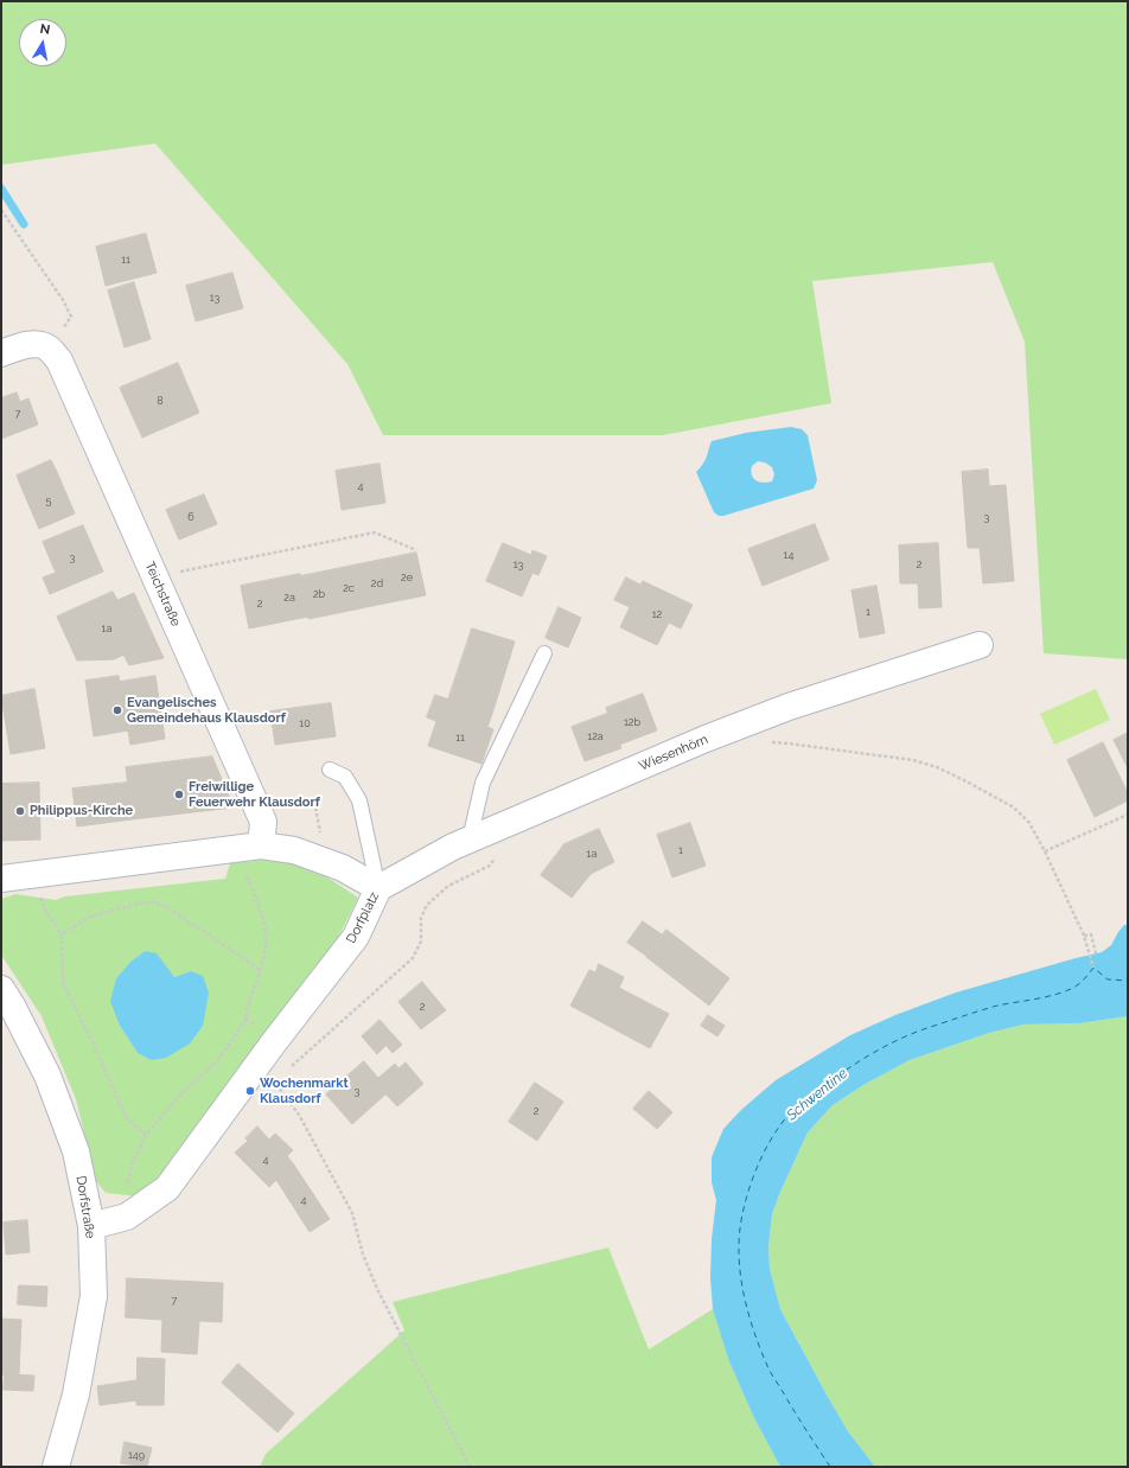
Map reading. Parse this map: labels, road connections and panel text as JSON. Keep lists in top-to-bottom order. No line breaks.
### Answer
{"streets":{"street":["Teichstraße","Wiesenhörn","Dorfplatz","Dorfstraße"]},"crossings":[["Teichstraße","Dorfplatz"],["Wiesenhörn","Dorfplatz"],["Dorfplatz","Dorfstraße"]],"water":["Schwentine"],"places":["Evangelisches Gemeindehaus Klausdorf","Freiwillige Feuerwehr Klausdorf","Philippus-Kirche","Wochenmarkt Klausdorf"],"house_numbers":["11","13","8","7","4","5","6","3","14","3","13","2","2e","2d","2c","2b","2a","2","1","12","1a","12b","10","12a","11","1","1a","2","3","2","4","4","7","149"],"north":"top"}
